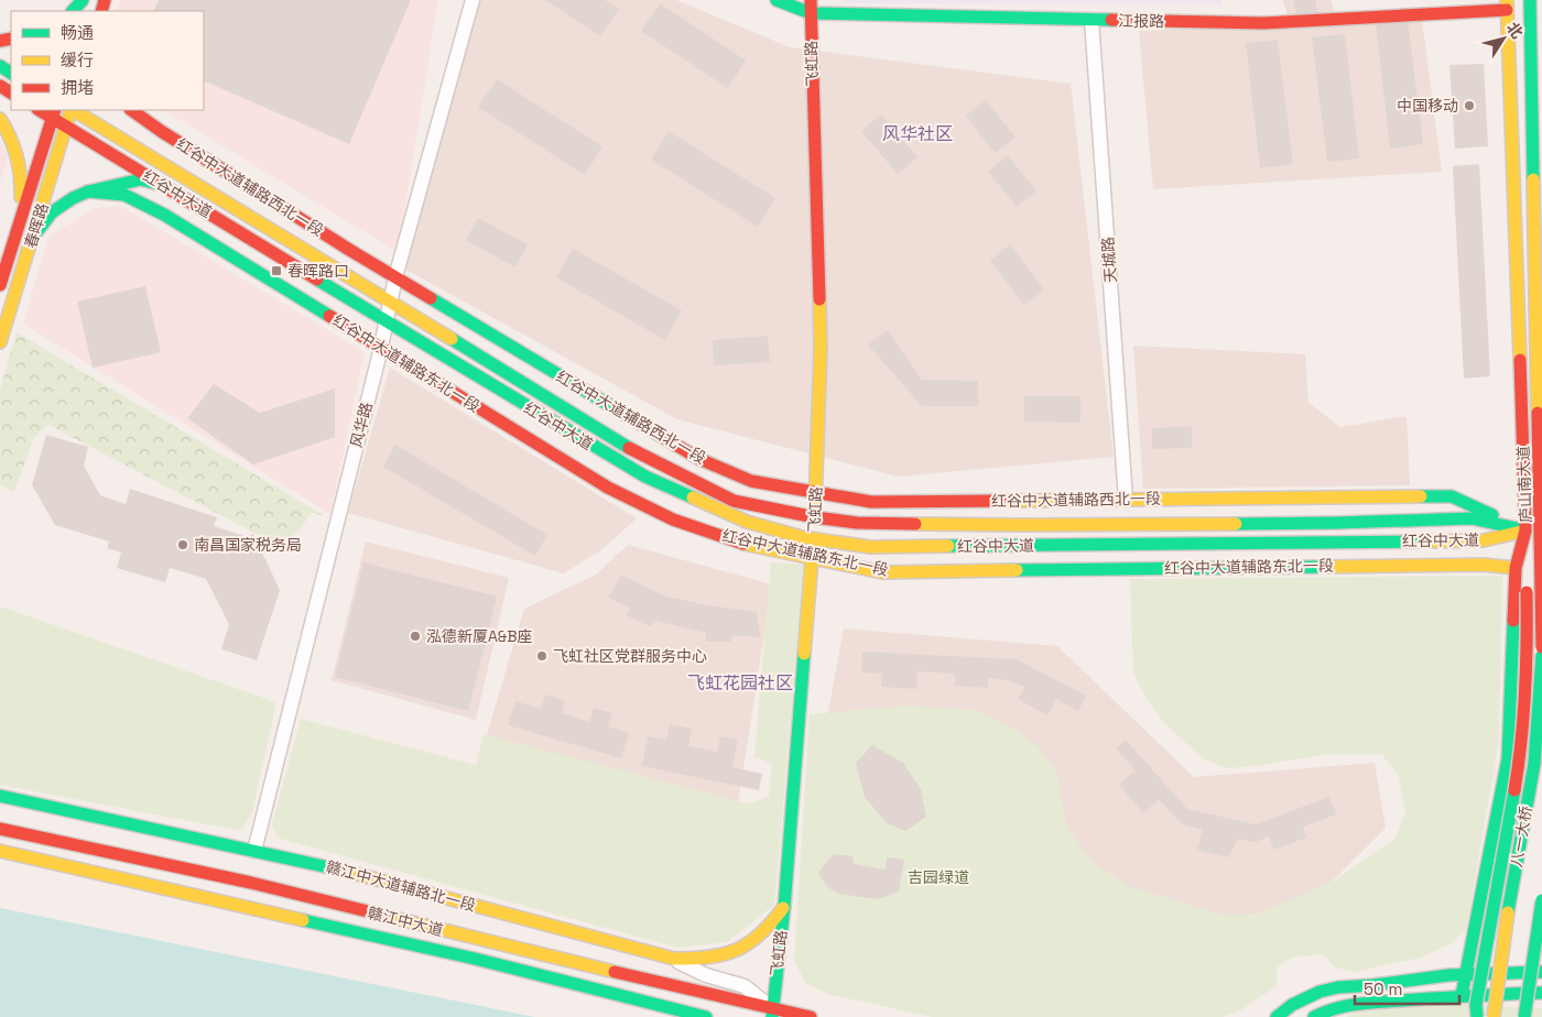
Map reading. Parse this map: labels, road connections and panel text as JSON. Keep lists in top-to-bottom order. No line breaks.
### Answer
{"streets":{"main road":["江报路","飞虹路","红谷中大道辅路西北一段","红谷中大道","春晖路","红谷中大道辅路东北一段","庐山南大道","八一大桥","赣江中大道辅路北一段","赣江中大道"],"street":["天城路","风华路"]},"crossings":[["江报路","飞虹路"],["江报路","天城路"],["飞虹路","红谷中大道辅路西北一段"],["飞虹路","红谷中大道"],["飞虹路","红谷中大道辅路东北一段"],["飞虹路","赣江中大道辅路北一段"],["飞虹路","赣江中大道"],["红谷中大道辅路西北一段","红谷中大道"],["红谷中大道辅路西北一段","天城路"],["红谷中大道辅路西北一段","风华路"],["红谷中大道辅路西北一段","庐山南大道"],["红谷中大道","春晖路"],["红谷中大道","风华路"],["红谷中大道","庐山南大道"],["红谷中大道辅路东北一段","风华路"],["红谷中大道辅路东北一段","庐山南大道"],["风华路","赣江中大道辅路北一段"]],"districts":["风华社区","飞虹花园社区"],"parks":["吉园绿道"],"places":{"other":["中国移动","南昌国家税务局","泓德新厦A&B座","飞虹社区党群服务中心"],"transit":["春晖路口"]},"legend":["畅通","缓行","拥堵"],"scale_bar":"50 m","north":"top right"}
